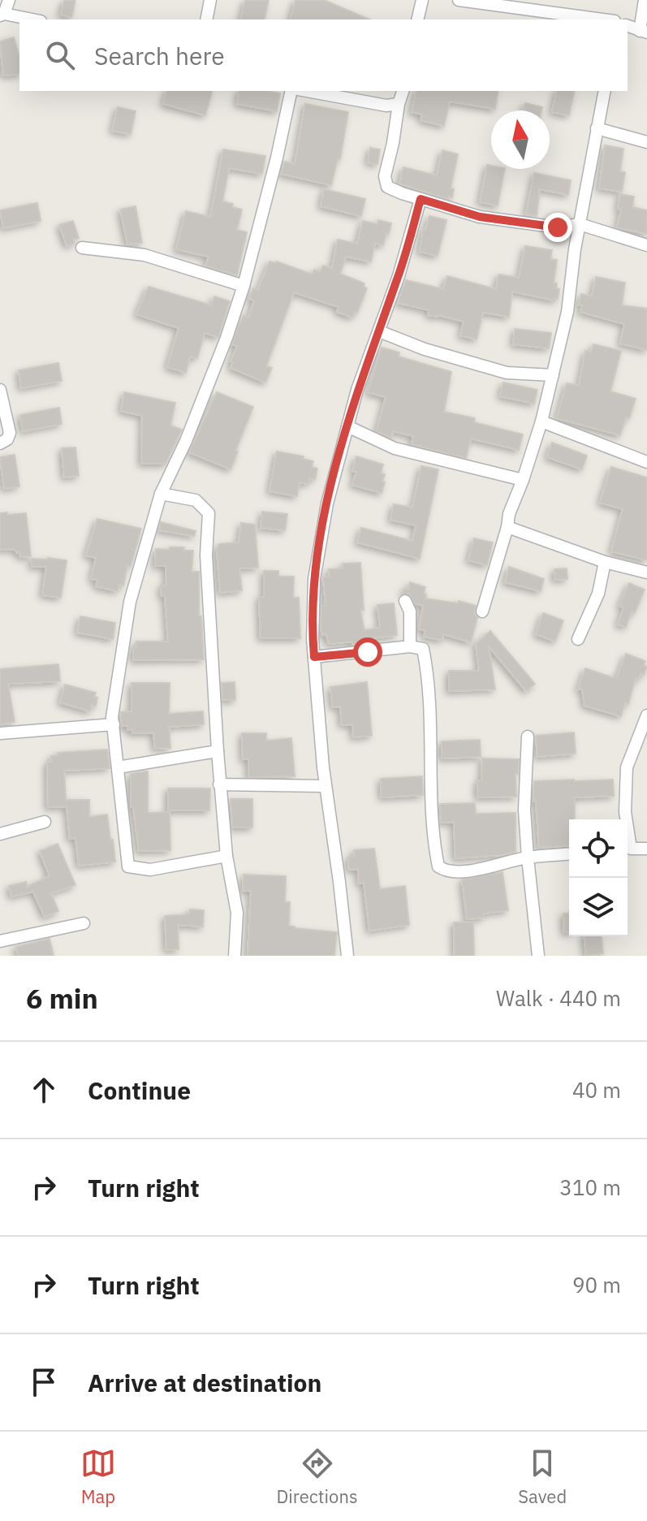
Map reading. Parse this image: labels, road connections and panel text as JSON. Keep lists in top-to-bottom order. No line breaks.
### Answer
{"north":"top","page":{"search":"Search here","heading":["6 min","Walk · 440 m"],"list":[["Continue","40 m"],["Turn right","310 m"],["Turn right","90 m"],"Arrive at destination"],"nav":["Map","Directions","Saved"]}}
